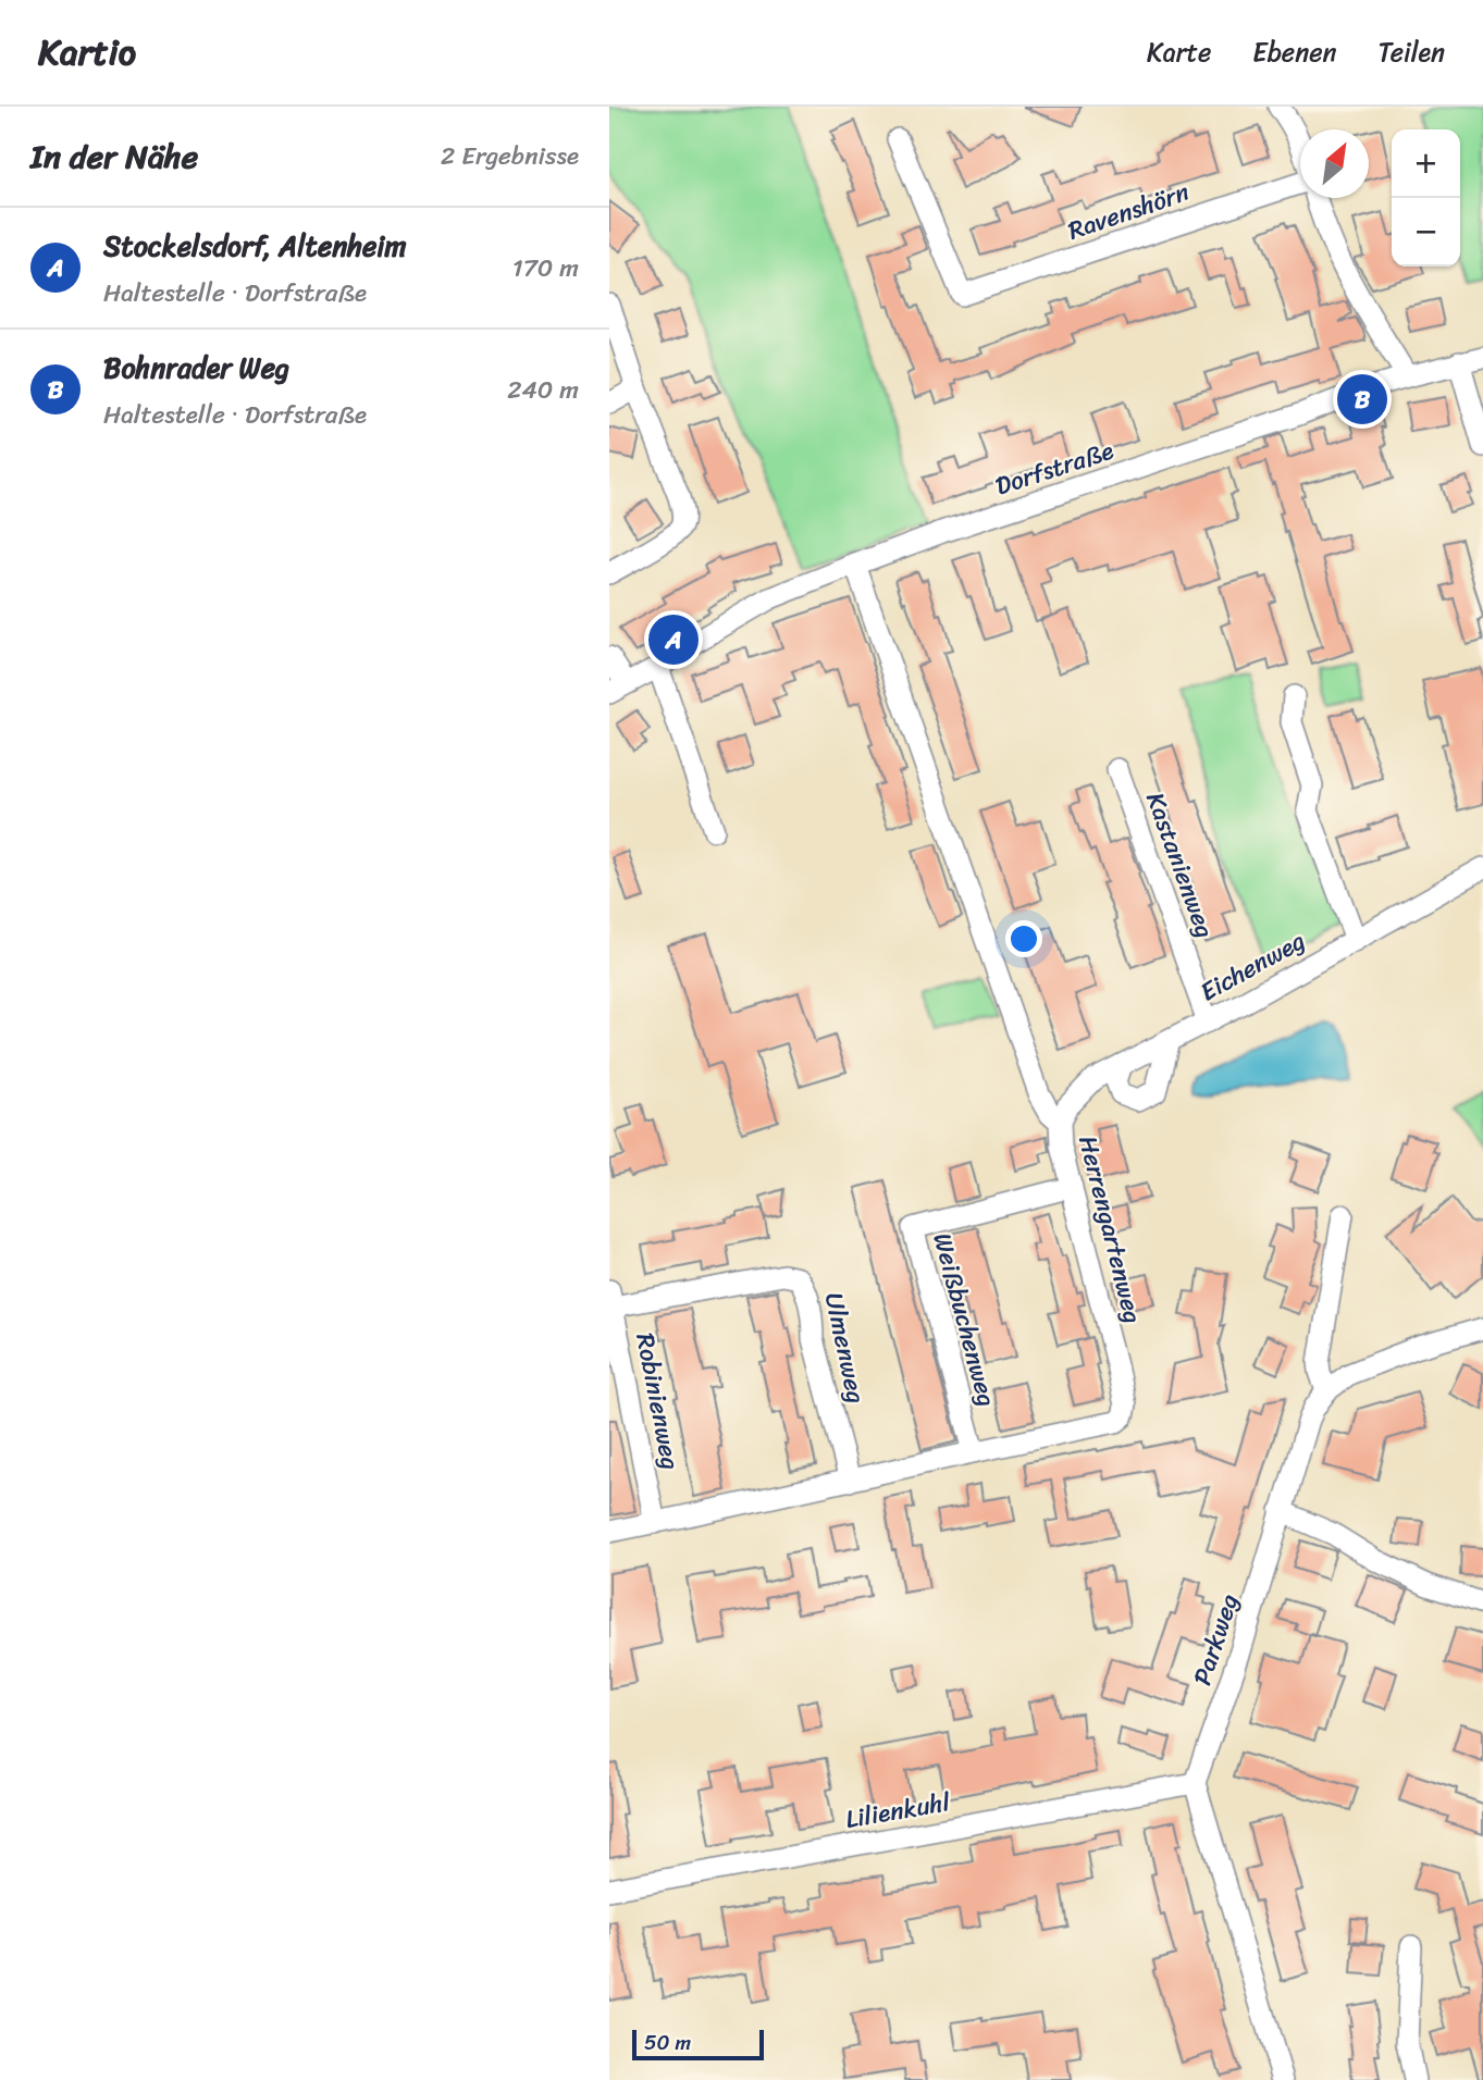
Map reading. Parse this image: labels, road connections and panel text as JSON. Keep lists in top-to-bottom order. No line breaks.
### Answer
{"streets":{"street":["Ravenshörn","Dorfstraße","Kastanienweg","Eichenweg","Herrengartenweg","Weißbuchenweg","Ulmenweg","Robinienweg","Parkweg","Lilienkuhl"]},"crossings":[["Dorfstraße","Herrengartenweg"],["Kastanienweg","Eichenweg"],["Eichenweg","Herrengartenweg"],["Herrengartenweg","Weißbuchenweg"],["Herrengartenweg","Ulmenweg"],["Herrengartenweg","Robinienweg"],["Ulmenweg","Robinienweg"],["Parkweg","Lilienkuhl"]],"scale_bar":"50 m","north":"top right","page":{"header":"Kartio","nav":["Karte","Ebenen","Teilen"],"heading":["In der Nähe","2 Ergebnisse"],"map_buttons":["+","−"],"list":[{"mark":"A","name":"Stockelsdorf, Altenheim","note":"Haltestelle · Dorfstraße","value":"170 m"},{"mark":"B","name":"Bohnrader Weg","note":"Haltestelle · Dorfstraße","value":"240 m"}],"pins":["B","A"],"scale":"50 m"}}
